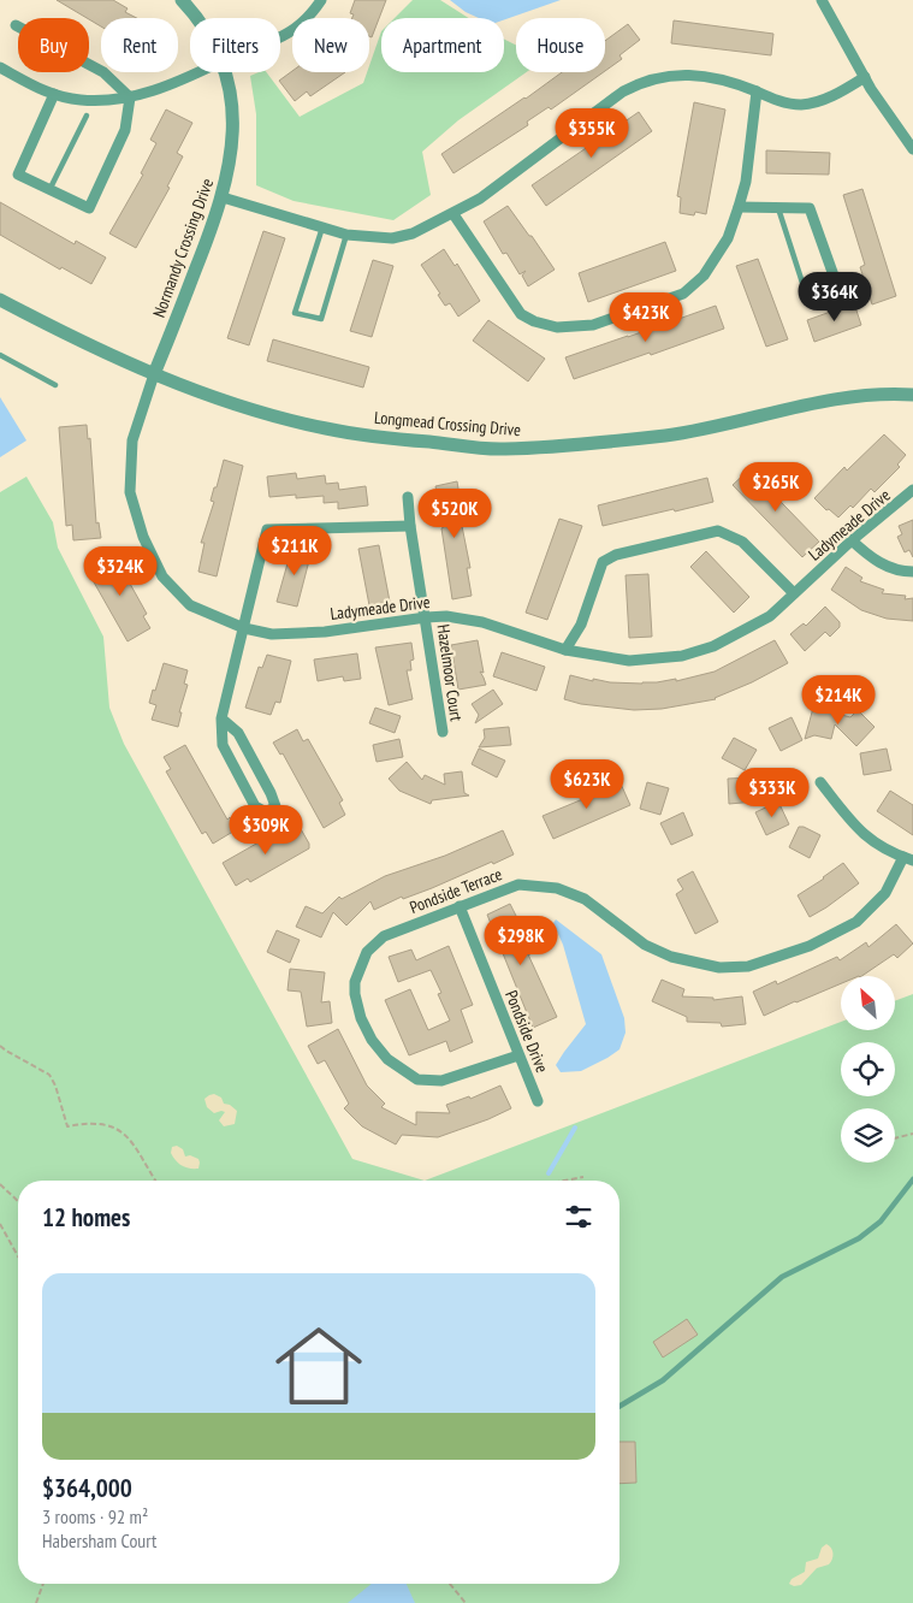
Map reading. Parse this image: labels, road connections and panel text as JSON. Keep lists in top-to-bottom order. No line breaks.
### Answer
{"streets":{"street":["Normandy Crossing Drive","Longmead Crossing Drive","Ladymeade Drive","Hazelmoor Court","Pondside Terrace","Pondside Drive"]},"crossings":[["Normandy Crossing Drive","Longmead Crossing Drive"],["Normandy Crossing Drive","Ladymeade Drive"],["Longmead Crossing Drive","Ladymeade Drive"],["Ladymeade Drive","Hazelmoor Court"],["Pondside Terrace","Pondside Drive"]],"north":"top left","page":{"chip":["Buy","Rent","Filters","New","Apartment","House"],"price":["$355K","$364K","$423K","$265K","$520K","$211K","$324K","$214K","$623K","$333K","$309K","$298K"],"heading":"12 homes","list":[{"name":"$364,000","note":"3 rooms · 92 m² · Habersham Court"}]}}
